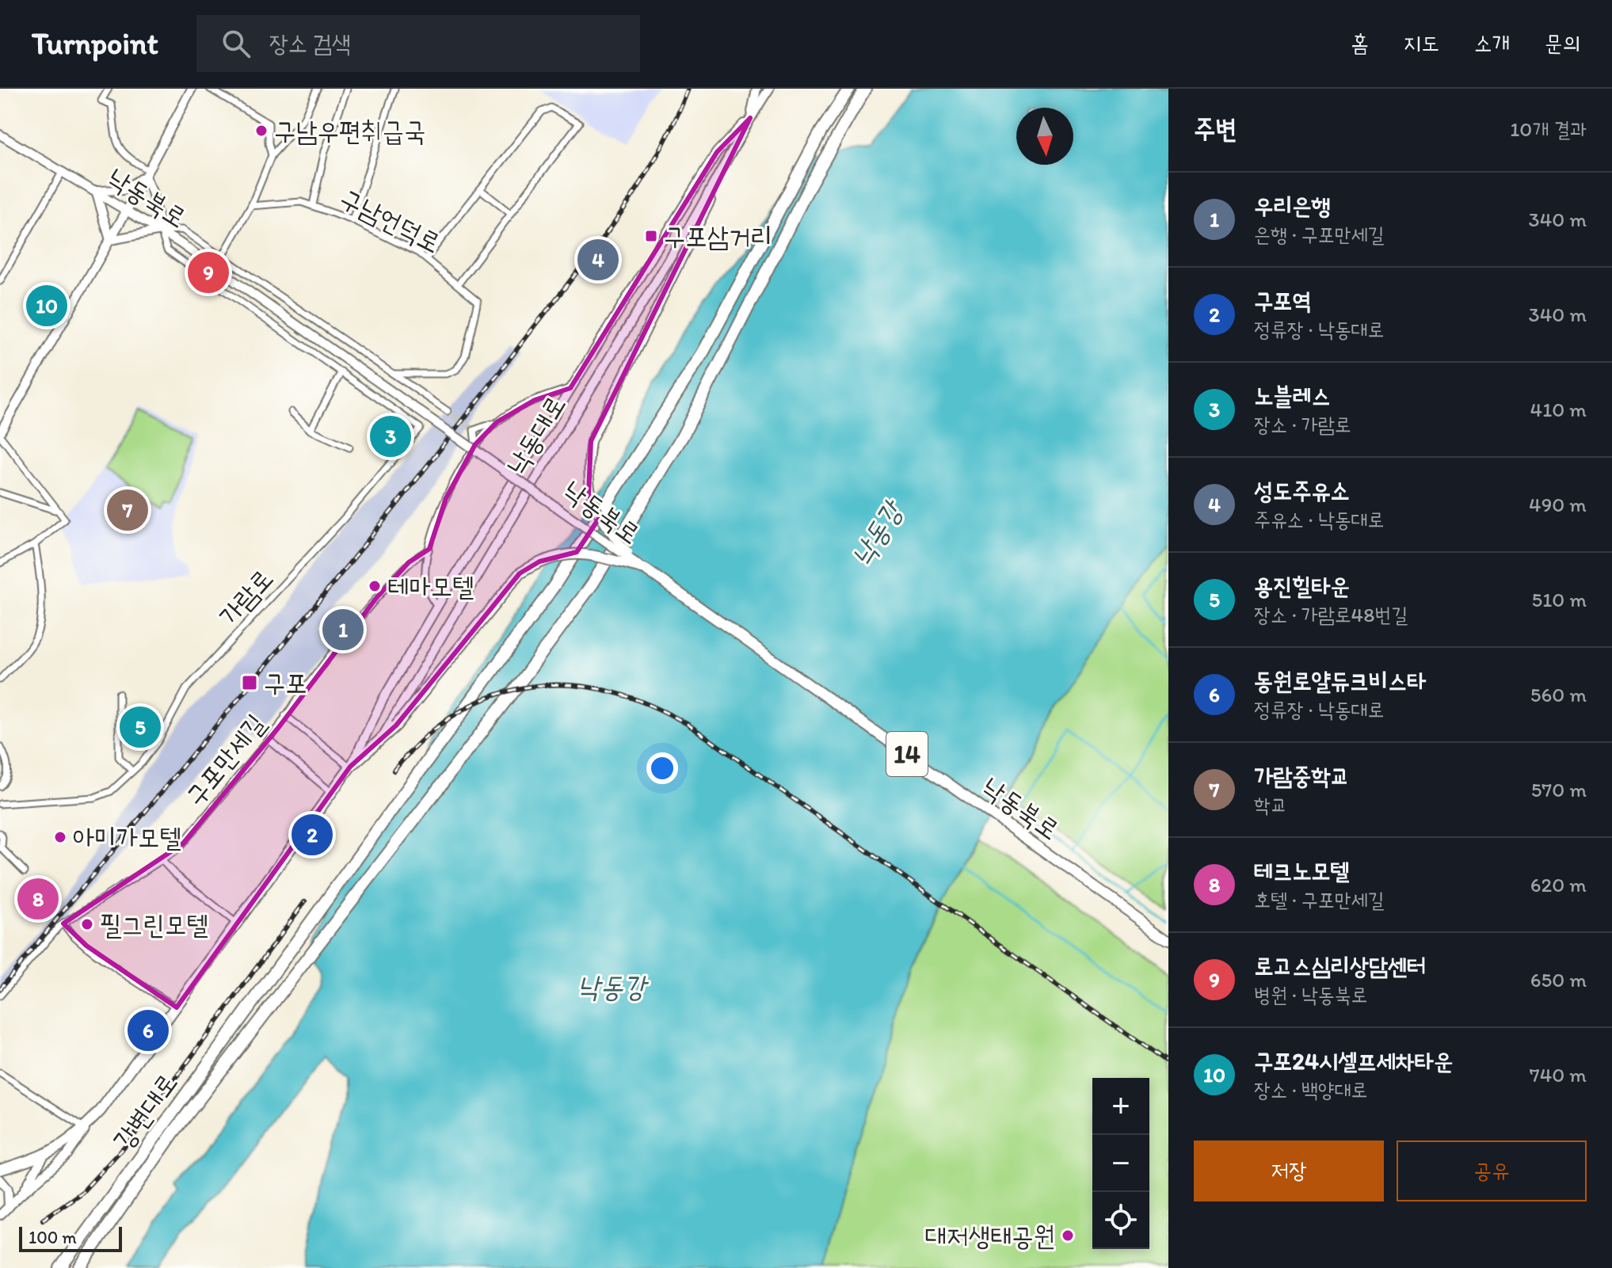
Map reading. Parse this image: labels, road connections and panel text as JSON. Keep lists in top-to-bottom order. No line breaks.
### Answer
{"streets":{"highway":["강변대로"],"main road":["낙동북로","낙동대로","14"],"street":["구남언덕로","가람로","구포만세길"]},"crossings":[["낙동북로","14"],["낙동대로","14"]],"water":["낙동강"],"places":{"other":["구남우편취급국","테마모텔","아미가모텔","필그린모텔","대저생태공원"],"transit":["구포삼거리","구포"]},"scale_bar":"100 m","north":"bottom","page":{"header":"Turnpoint","search":"장소 검색","nav":["홈","지도","소개","문의"],"heading":["주변","10개 결과"],"list":[{"mark":"1","name":"우리은행","note":"은행 · 구포만세길","value":"340 m"},{"mark":"2","name":"구포역","note":"정류장 · 낙동대로","value":"340 m"},{"mark":"3","name":"노블레스","note":"장소 · 가람로","value":"410 m"},{"mark":"4","name":"성도주유소","note":"주유소 · 낙동대로","value":"490 m"},{"mark":"5","name":"용진힐타운","note":"장소 · 가람로48번길","value":"510 m"},{"mark":"6","name":"동원로얄듀크비스타","note":"정류장 · 낙동대로","value":"560 m"},{"mark":"7","name":"가람중학교","note":"학교","value":"570 m"},{"mark":"8","name":"테크노모텔","note":"호텔 · 구포만세길","value":"620 m"},{"mark":"9","name":"로고스심리상담센터","note":"병원 · 낙동북로","value":"650 m"},{"mark":"10","name":"구포24시셀프세차타운","note":"장소 · 백양대로","value":"740 m"}],"pins":["4","9","10","3","7","1","5","2","8","6"],"map_buttons":["+","−"],"buttons":["저장","공유"],"scale":"100 m"}}
